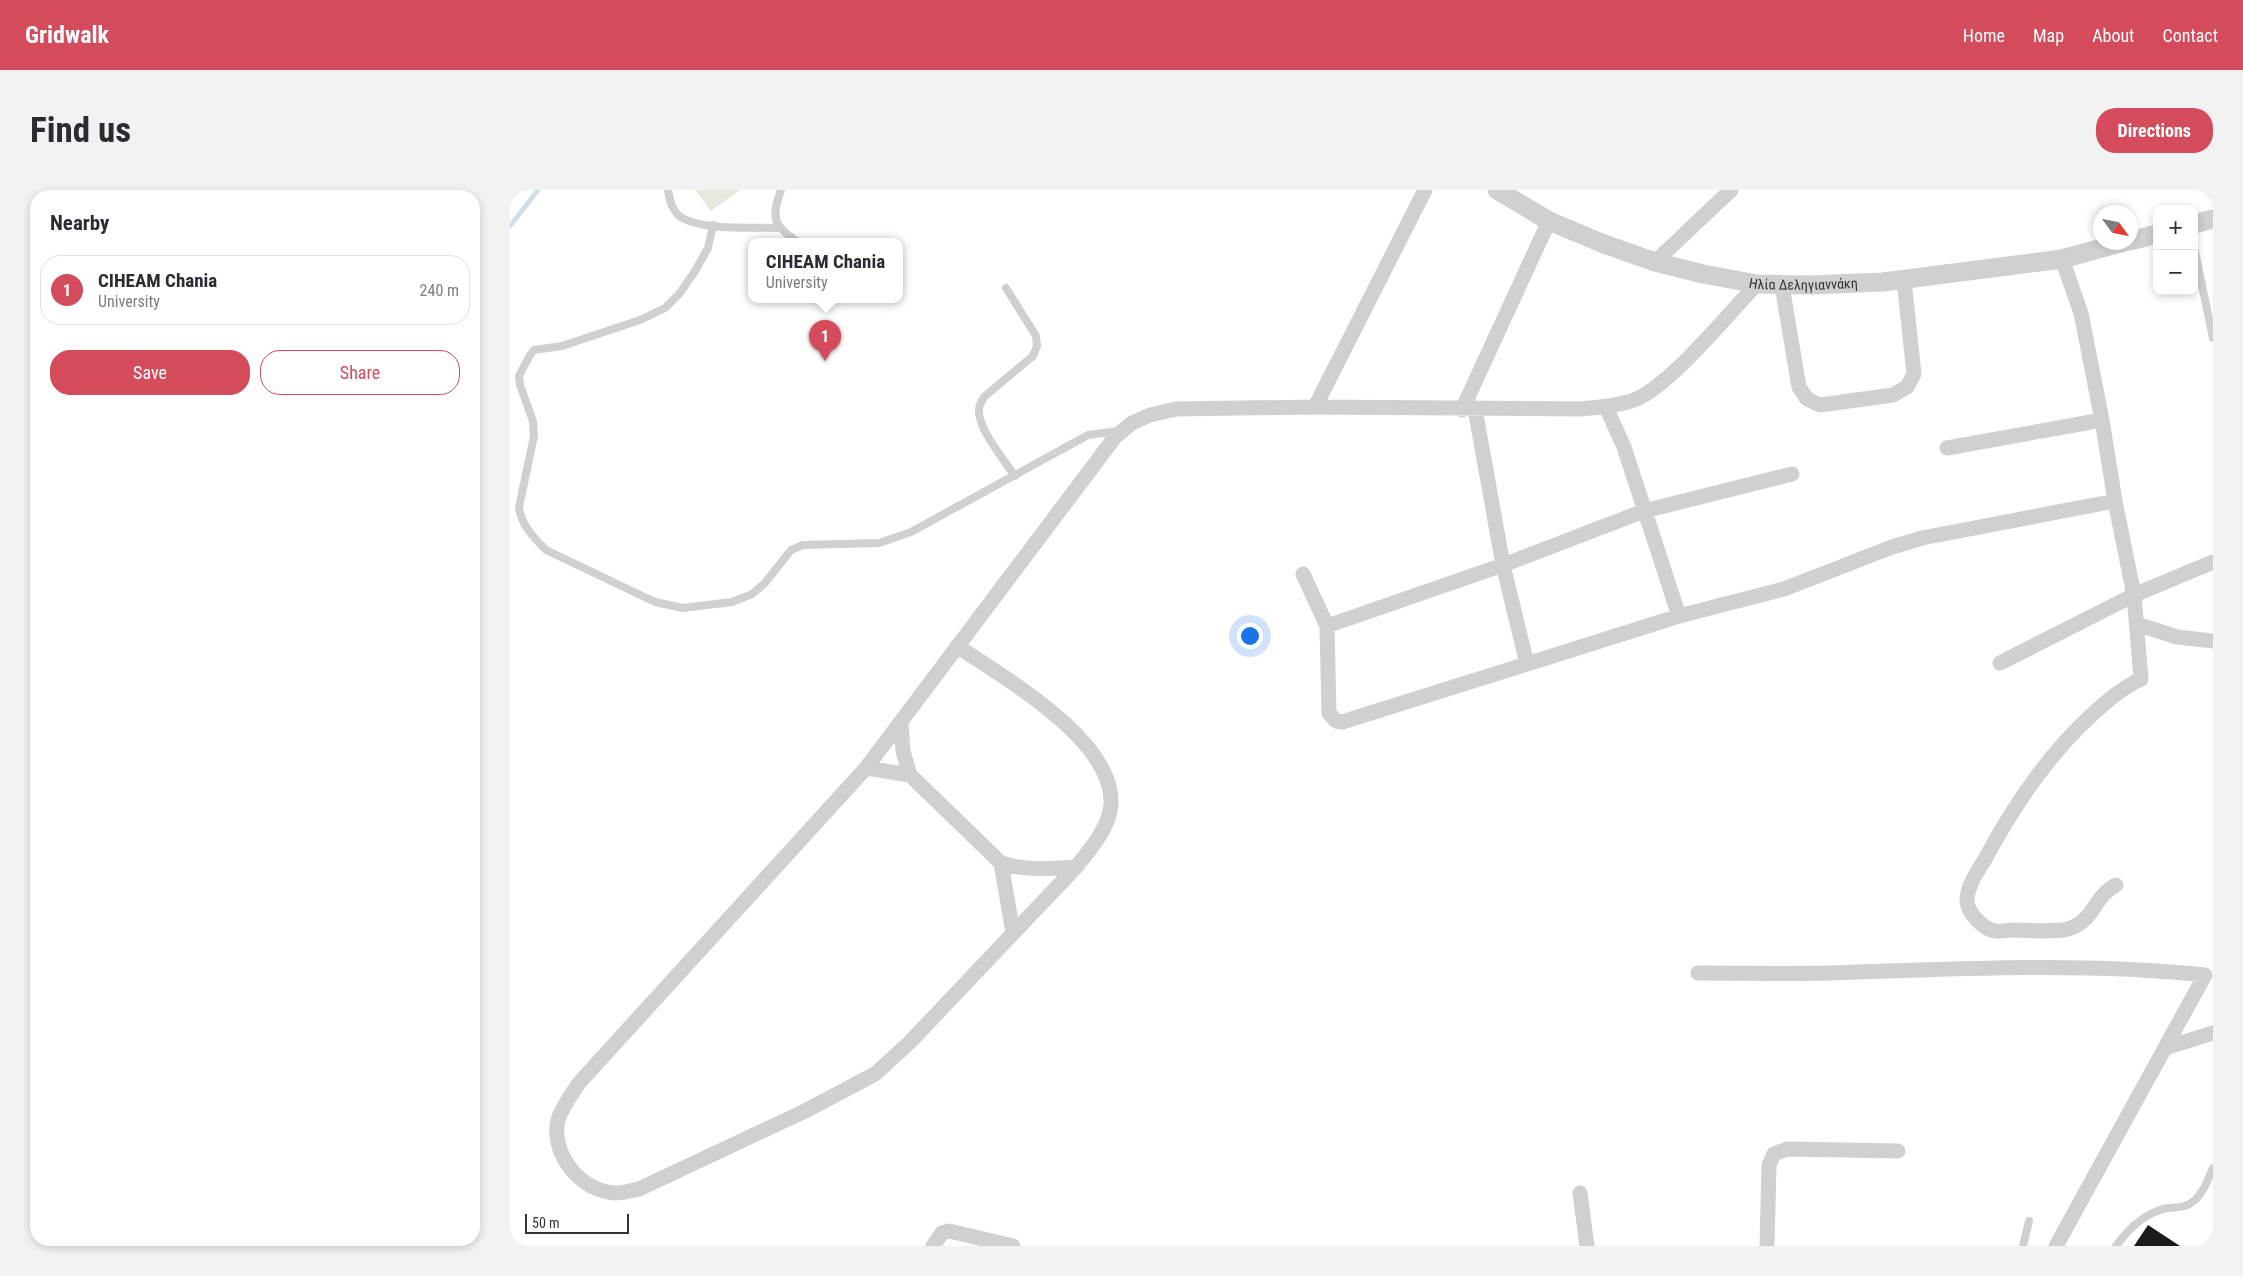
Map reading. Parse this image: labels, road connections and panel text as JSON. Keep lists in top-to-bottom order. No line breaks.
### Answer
{"streets":{"street":["Ηλία Δεληγιαννάκη"]},"scale_bar":"50 m","north":"bottom right","page":{"header":"Gridwalk","nav":["Home","Map","About","Contact"],"buttons":["Directions",["Save","Share"]],"title":"Find us","heading":"Nearby","map_buttons":["+","−"],"popup":["CIHEAM Chania","University"],"list":[{"mark":"1","name":"CIHEAM Chania","note":"University","value":"240 m"}],"pins":"1","scale":"50 m"}}
